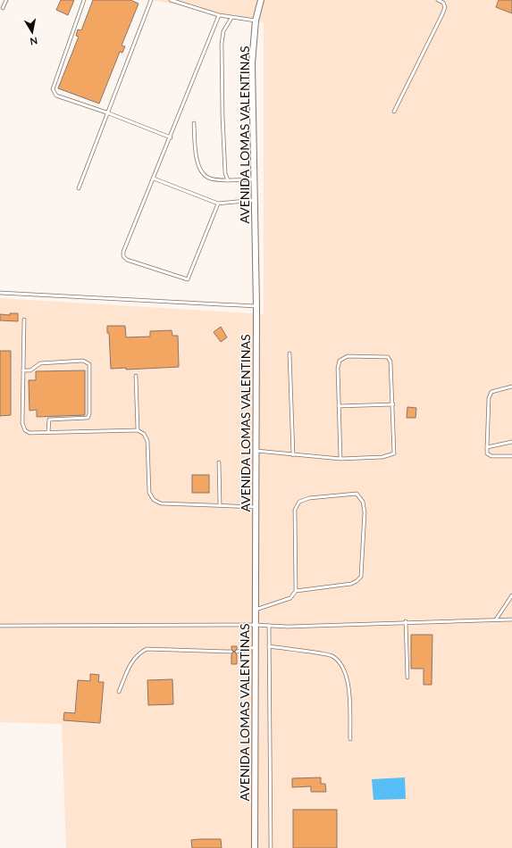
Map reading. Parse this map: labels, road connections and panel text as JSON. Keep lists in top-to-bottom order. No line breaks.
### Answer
{"streets":{"street":["AVENIDA LOMAS VALENTINAS"]},"north":"bottom"}
